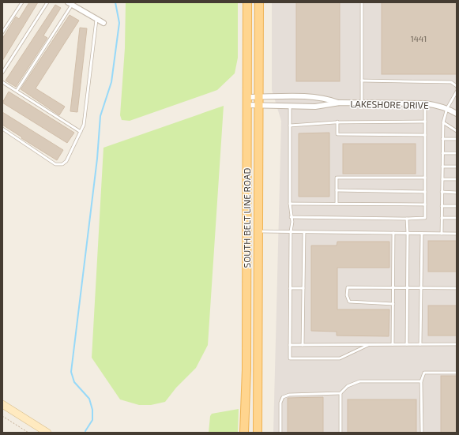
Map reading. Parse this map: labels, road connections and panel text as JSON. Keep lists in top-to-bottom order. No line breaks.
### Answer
{"streets":{"main road":["SOUTH BELT LINE ROAD"],"street":["LAKESHORE DRIVE"]},"crossings":[["LAKESHORE DRIVE","SOUTH BELT LINE ROAD"]],"house_numbers":["1441"]}
